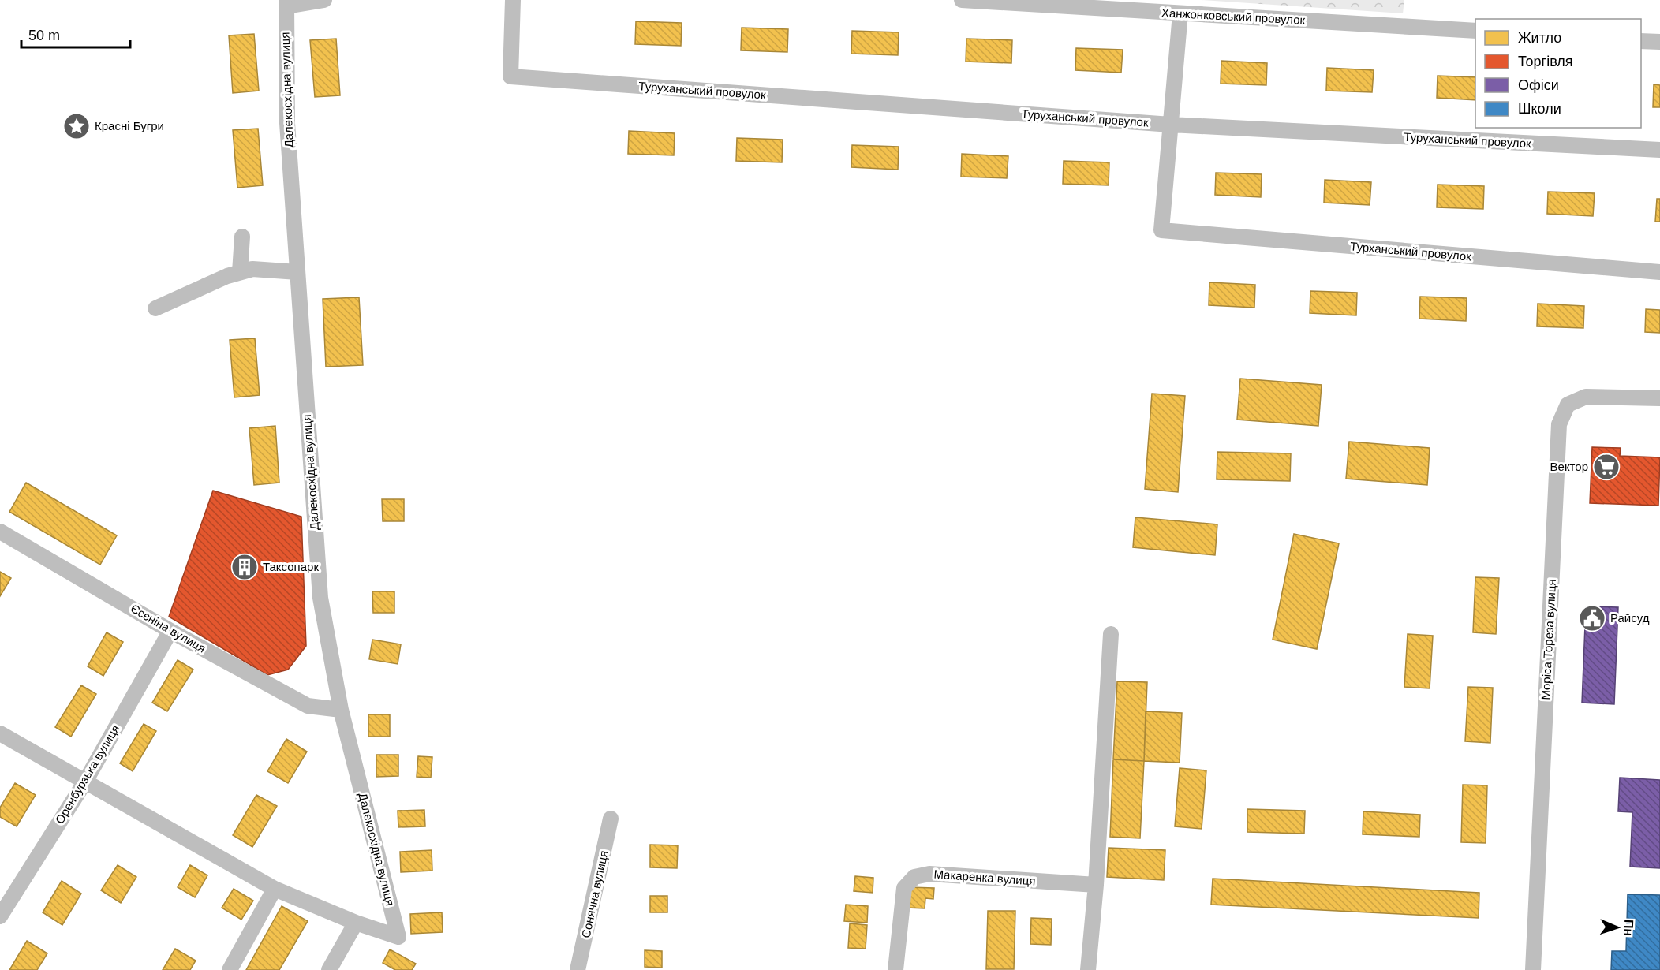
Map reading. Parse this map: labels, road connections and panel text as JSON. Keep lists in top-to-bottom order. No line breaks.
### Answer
{"streets":{"street":["Ханжонковський провулок","Далекосхідна вулиця","Туруханський провулок","Турханський провулок","Єсєніна вулиця","Моріса Тореза вулиця","Оренбурзька вулиця","Макаренка вулиця","Сонячна вулиця"]},"crossings":[["Далекосхідна вулиця","Єсєніна вулиця"],["Туруханський провулок","Турханський провулок"],["Єсєніна вулиця","Оренбурзька вулиця"]],"places":{"place":["Красні Бугри"],"supermarket":["Вектор"],"building":["Таксопарк"],"public building":["Райсуд"]},"legend":["Житло","Торгівля","Офіси","Школи"],"scale_bar":"50 m","north":"right"}
